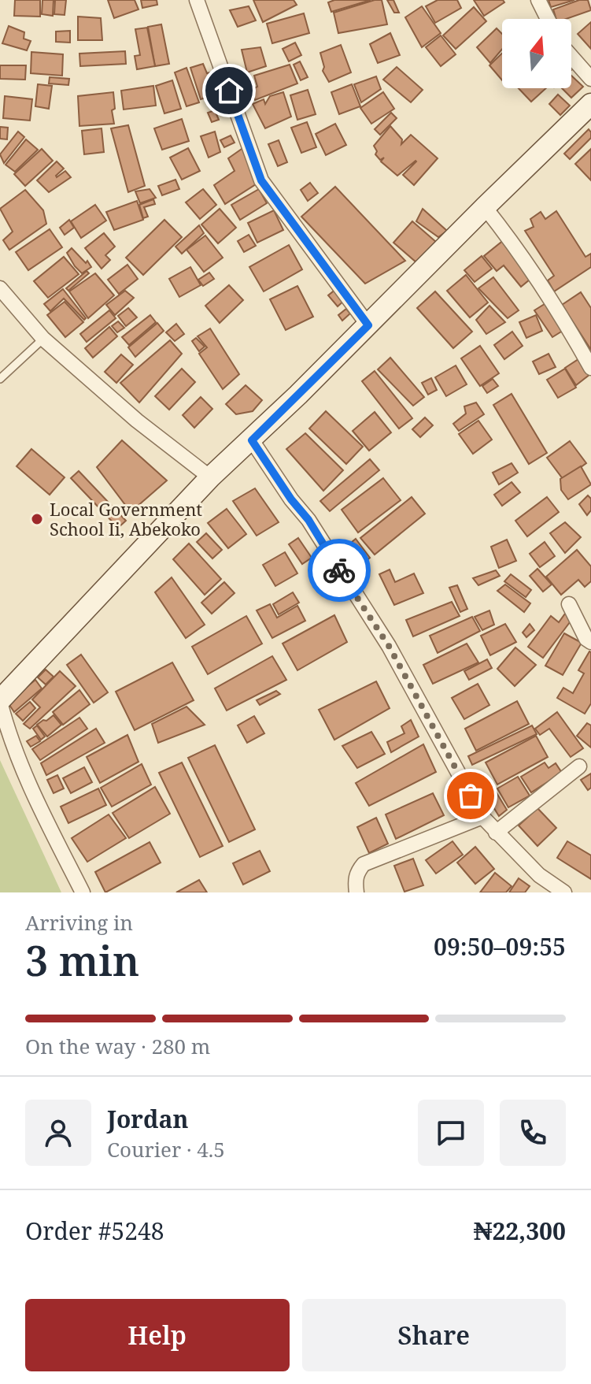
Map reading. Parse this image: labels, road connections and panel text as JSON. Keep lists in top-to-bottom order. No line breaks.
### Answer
{"places":["Local Government School Ii, Abekoko"],"north":"top","page":{"heading":["3 min","Arriving in","09:50–09:55"],"panel":["Jordan","Courier · 4.5","Order #5248","₦22,300"],"bar":"On the way · 280 m","buttons":["Help","Share"]}}
